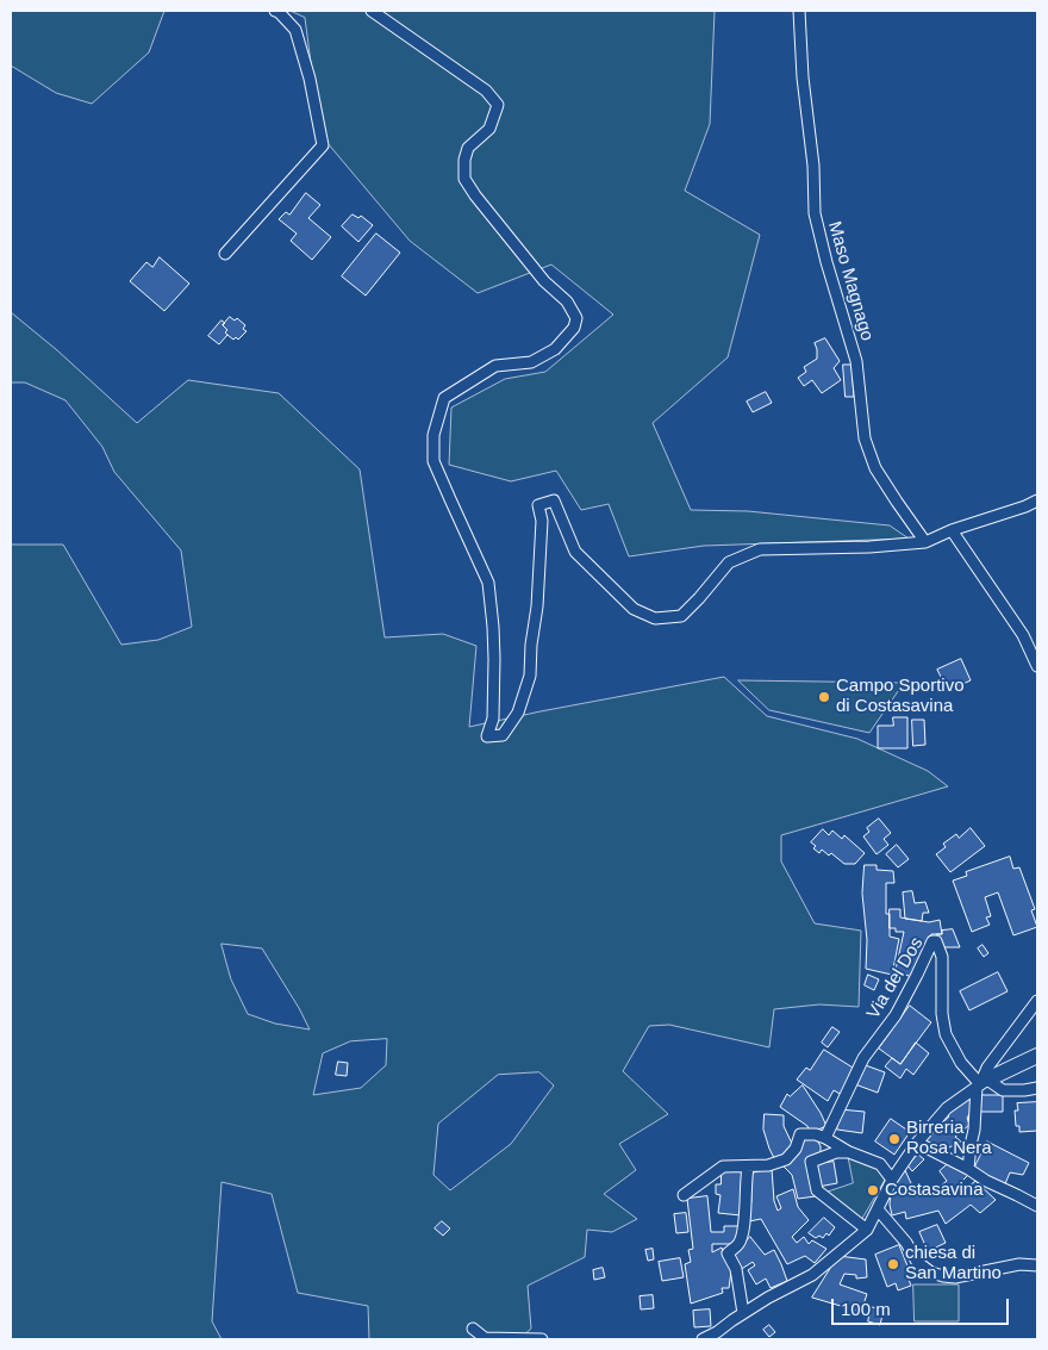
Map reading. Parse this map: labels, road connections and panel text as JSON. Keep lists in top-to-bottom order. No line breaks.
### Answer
{"streets":{"street":["Maso Magnago","Via del Dos"]},"places":["Campo Sportivo di Costasavina","Birreria Rosa Nera","Costasavina","chiesa di San Martino"],"scale_bar":"100 m"}
